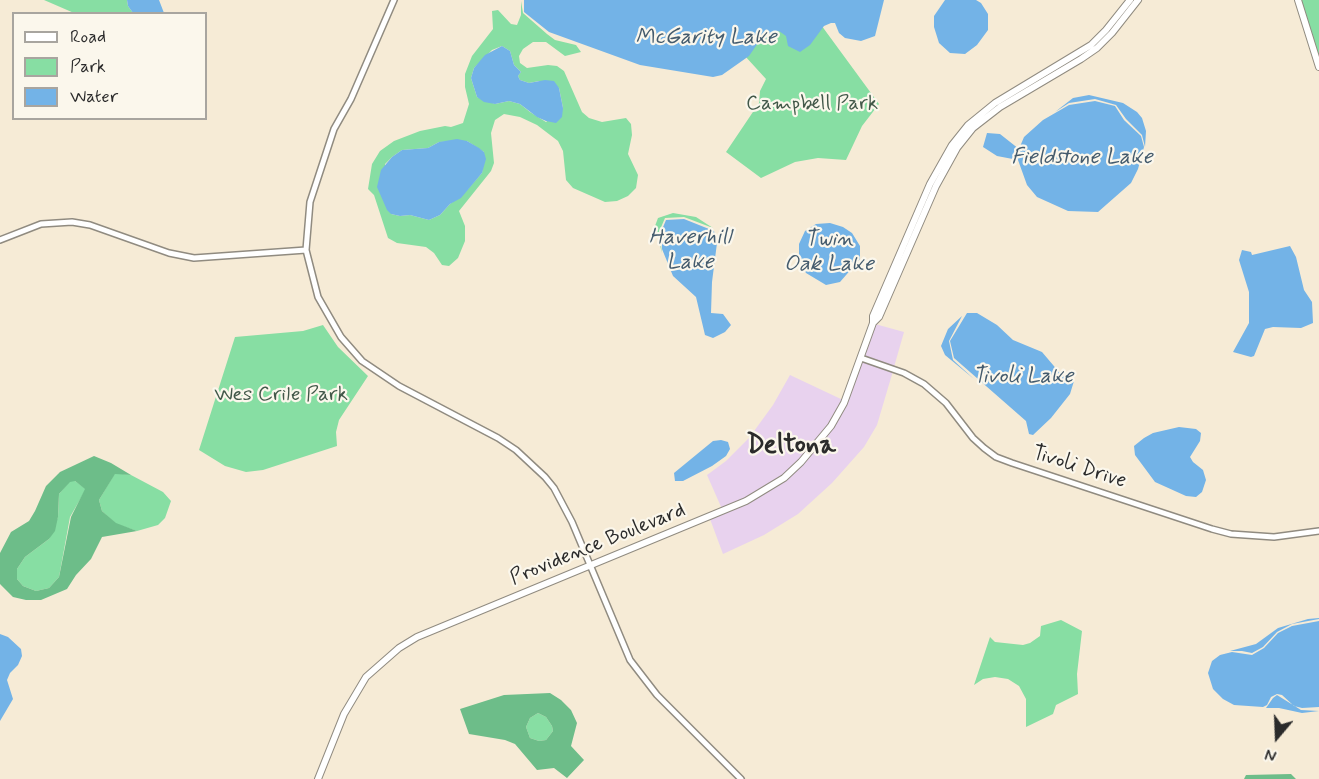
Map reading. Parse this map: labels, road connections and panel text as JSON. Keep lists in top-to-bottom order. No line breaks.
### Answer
{"streets":{"main road":["Providence Boulevard"],"street":["Tivoli Drive"]},"crossings":[["Tivoli Drive","Providence Boulevard"]],"districts":["Deltona"],"water":["McGarity Lake","Fieldstone Lake","Haverhill Lake","Twin Oak Lake","Tivoli Lake"],"parks":["Campbell Park","Wes Crile Park"],"legend":["Road","Park","Water"],"north":"bottom"}
